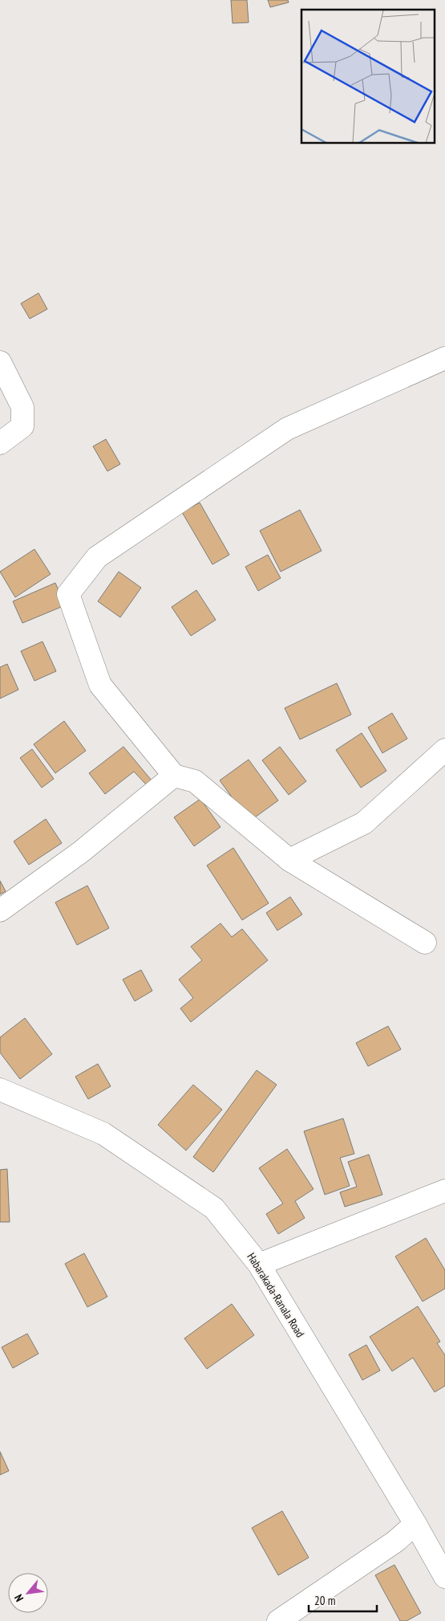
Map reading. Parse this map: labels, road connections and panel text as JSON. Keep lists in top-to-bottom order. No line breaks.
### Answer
{"streets":{"street":["Habarakada-Ranala Road"]},"scale_bar":"20 m","north":"bottom left"}
